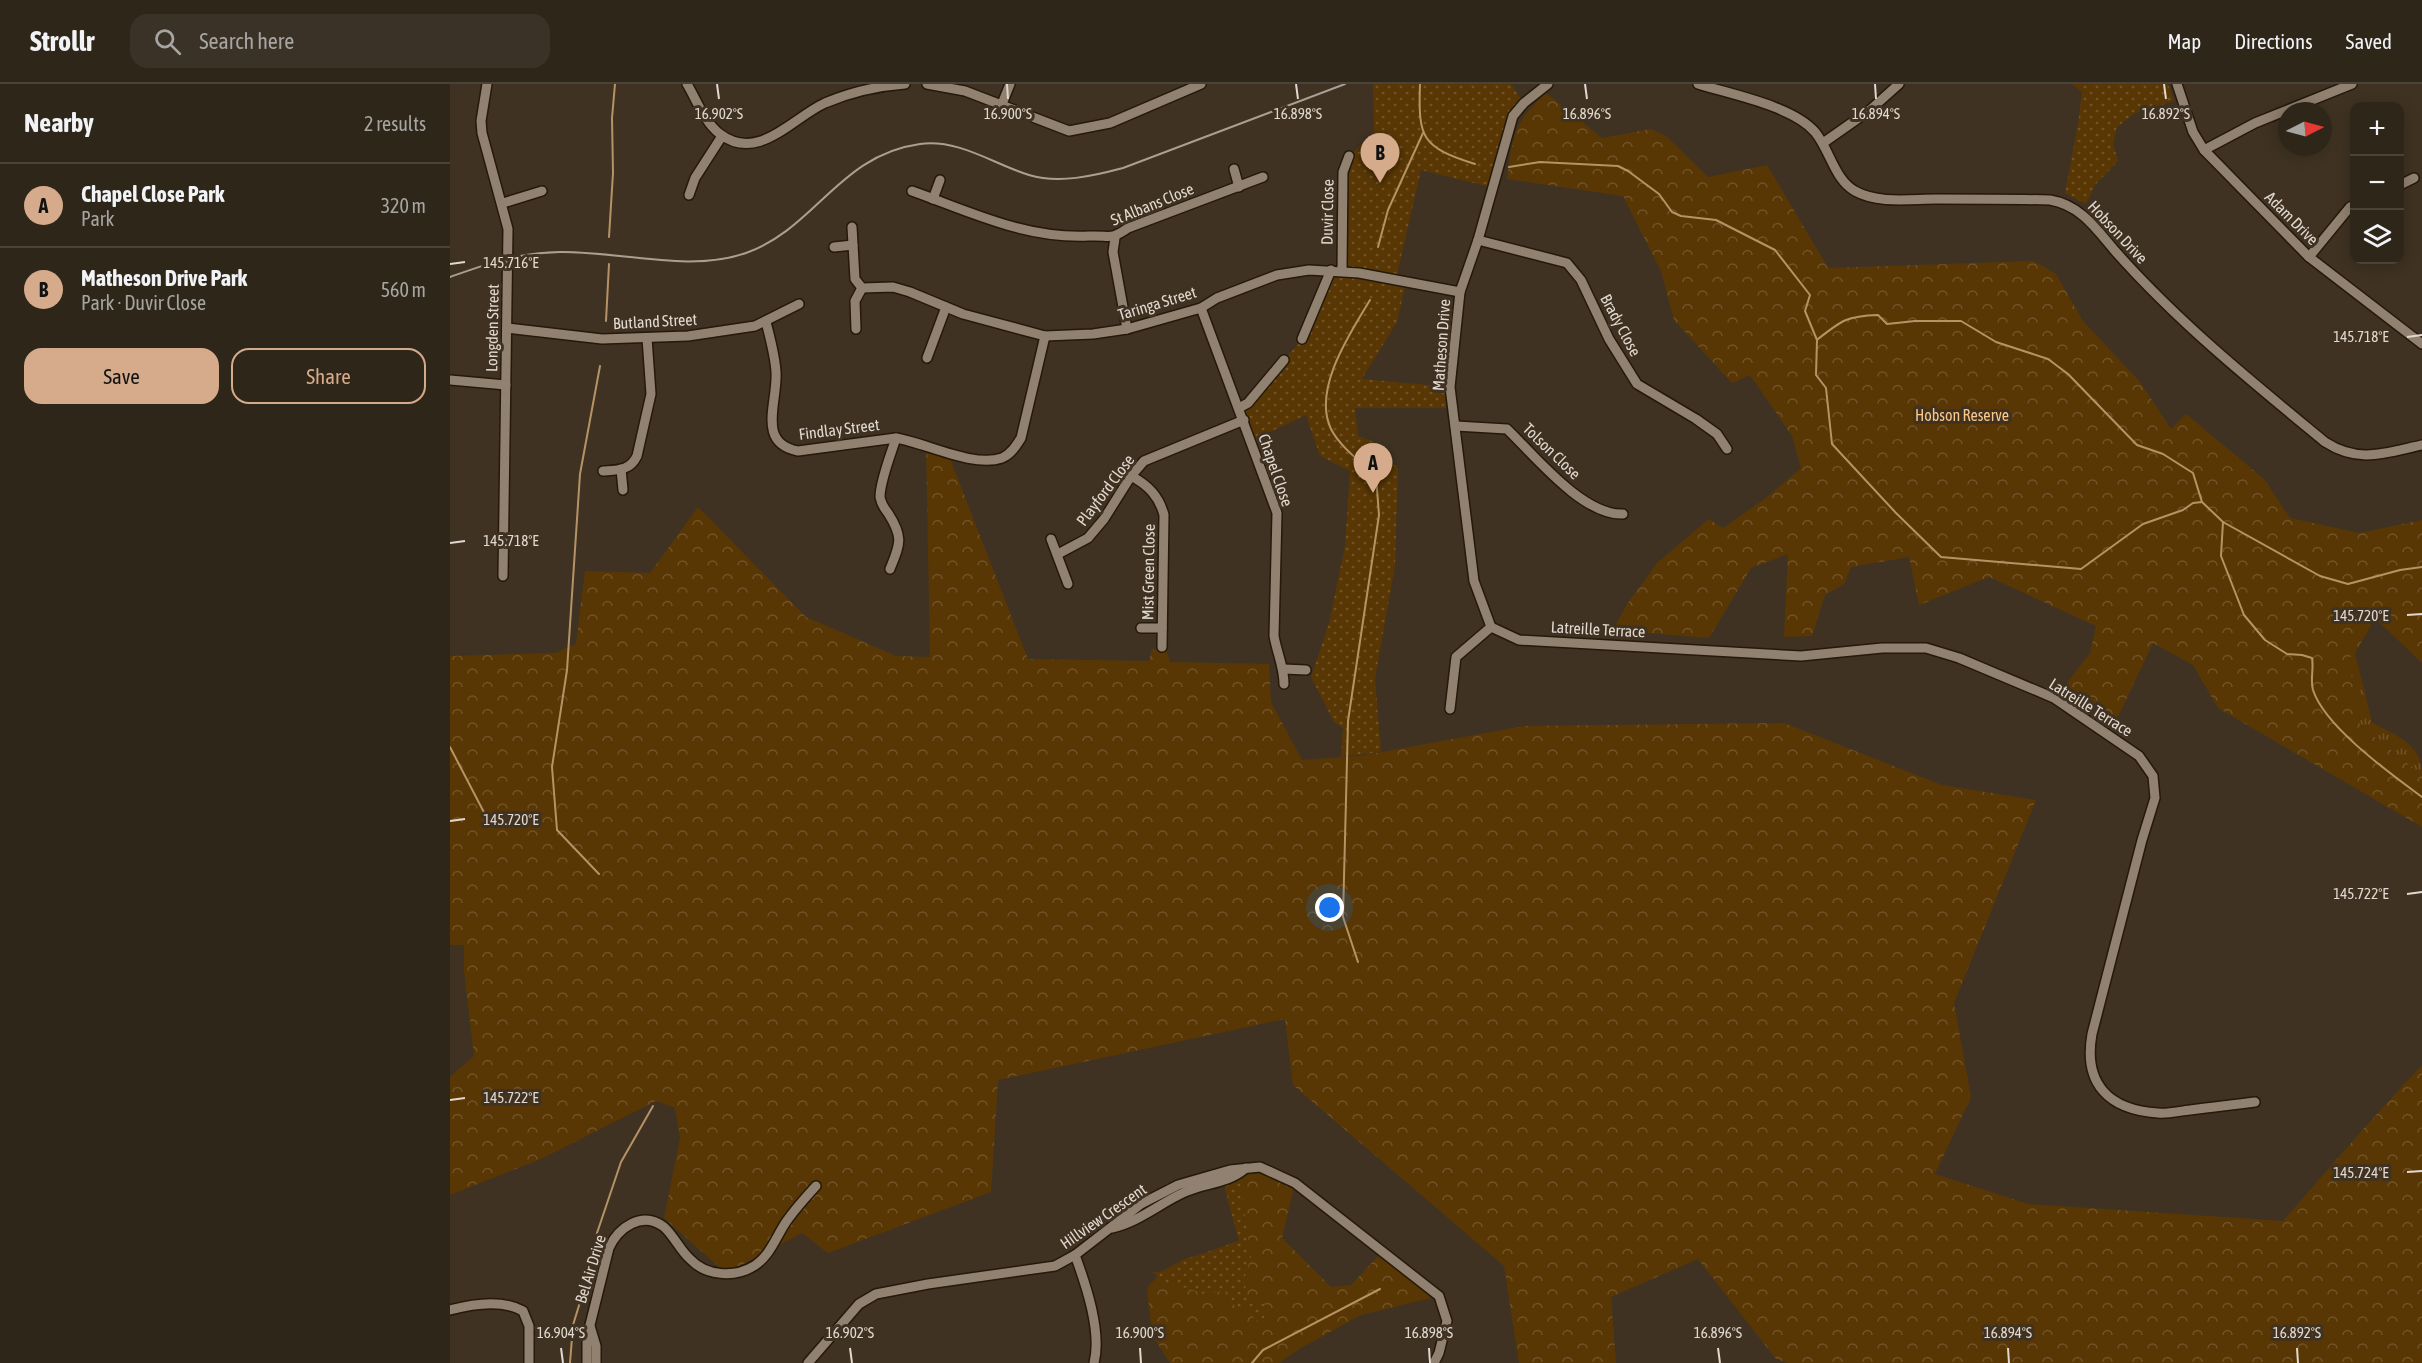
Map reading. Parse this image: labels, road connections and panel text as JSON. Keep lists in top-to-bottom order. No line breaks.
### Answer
{"streets":{"street":["St Albans Close","Duvir Close","Adam Drive","Hobson Drive","Taringa Street","Butland Street","Brady Close","Longden Street","Matheson Drive","Findlay Street","Tolson Close","Chapel Close","Playford Close","Mist Green Close","Latreille Terrace","Hillview Crescent","Bel Air Drive"]},"crossings":[["Duvir Close","Taringa Street"],["Taringa Street","Matheson Drive"],["Taringa Street","Findlay Street"],["Taringa Street","Chapel Close"],["Butland Street","Longden Street"],["Butland Street","Findlay Street"],["Brady Close","Matheson Drive"],["Matheson Drive","Tolson Close"],["Matheson Drive","Latreille Terrace"],["Chapel Close","Playford Close"],["Playford Close","Mist Green Close"]],"parks":["Hobson Reserve"],"north":"right","page":{"header":"Strollr","search":"Search here","nav":["Map","Directions","Saved"],"heading":["Nearby","2 results"],"map_buttons":["+","−"],"pins":["B","A"],"list":[{"mark":"A","name":"Chapel Close Park","note":"Park","value":"320 m"},{"mark":"B","name":"Matheson Drive Park","note":"Park · Duvir Close","value":"560 m"}],"buttons":["Save","Share"]},"coordinates":["16.902°S","16.900°S","16.898°S","16.896°S","16.894°S","16.892°S","145.716°E","145.718°E","145.720°E","145.722°E","145.724°E","16.904°S"]}
